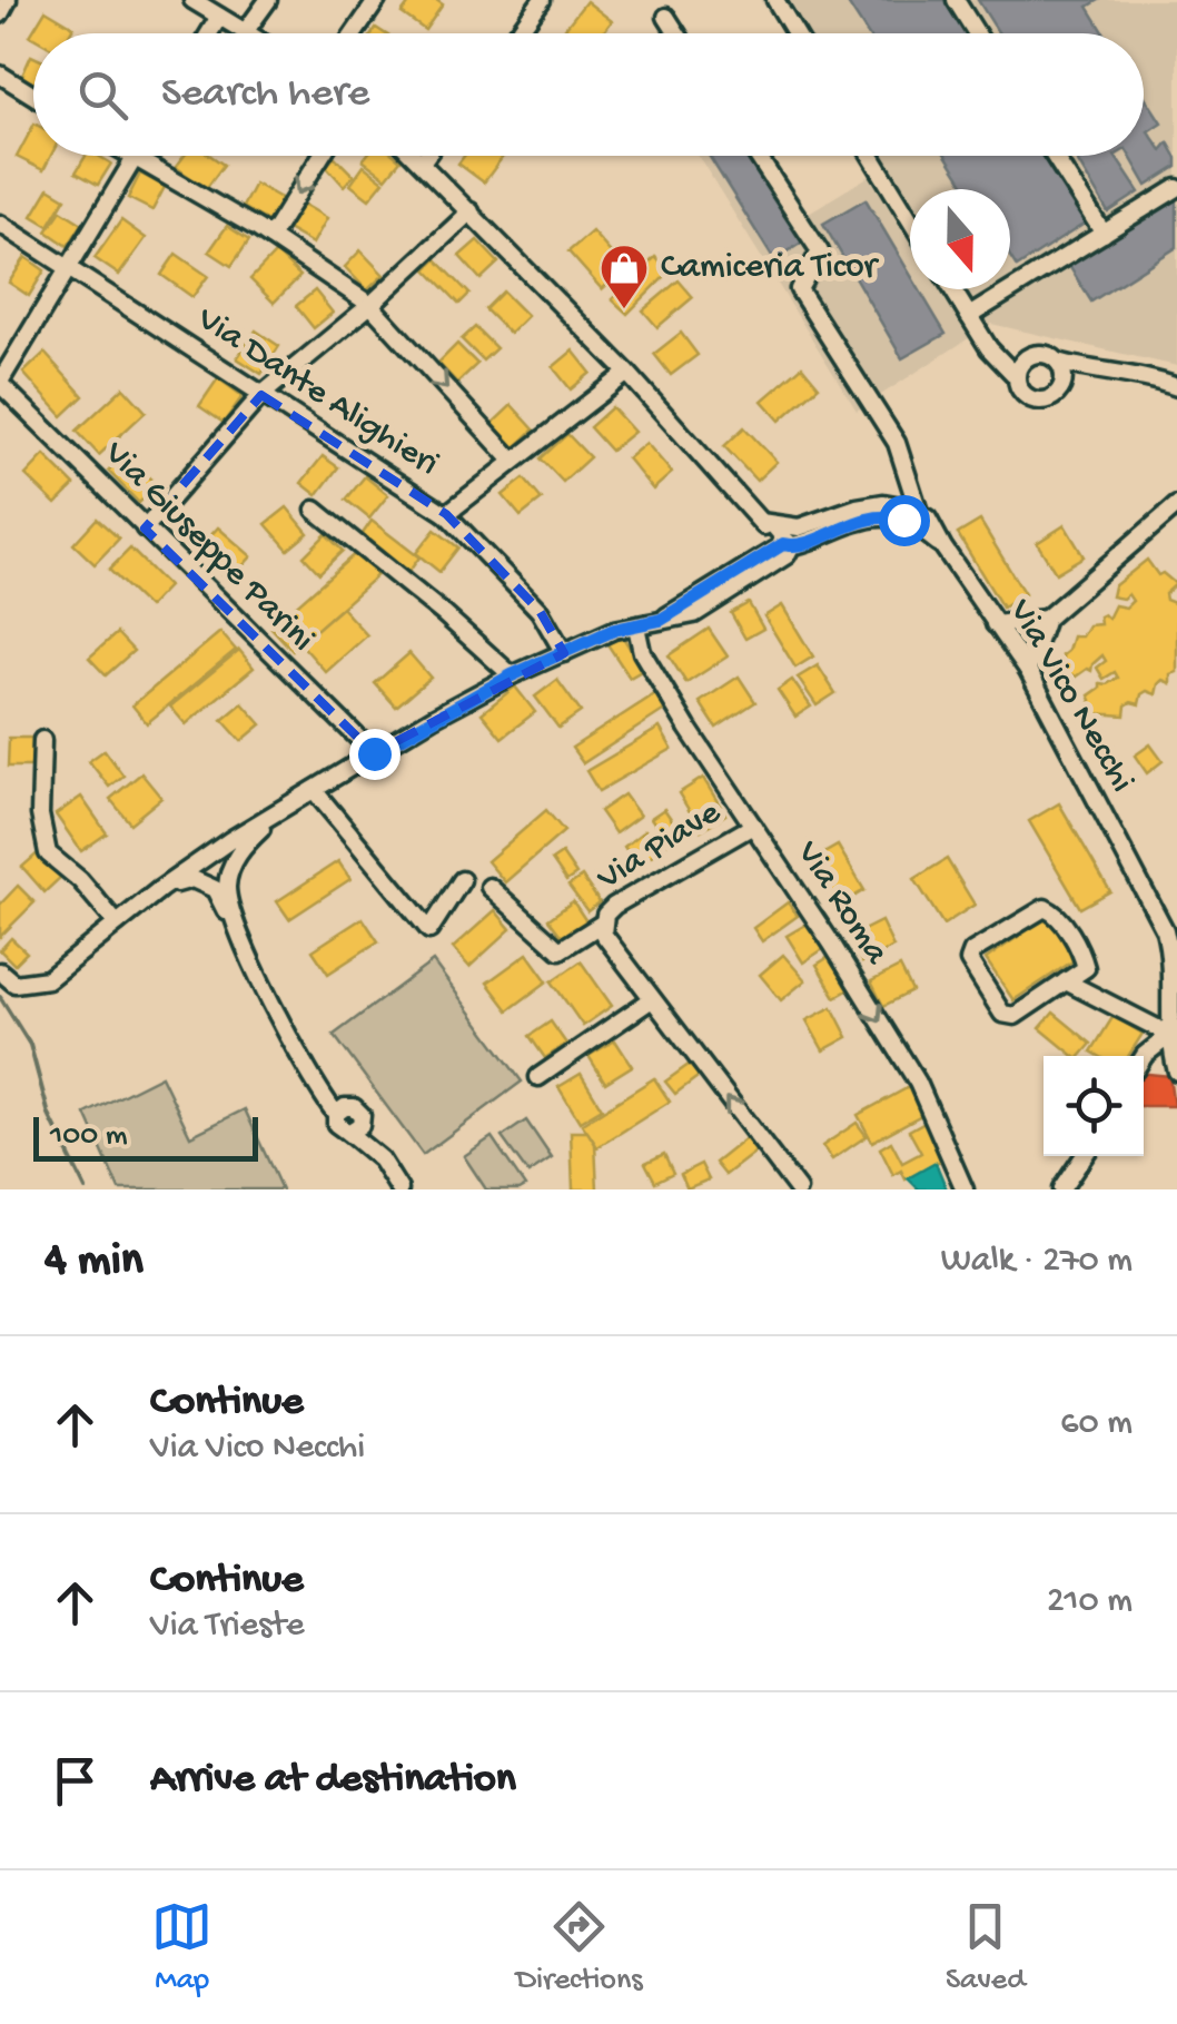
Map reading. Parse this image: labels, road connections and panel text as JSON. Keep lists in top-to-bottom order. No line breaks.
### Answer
{"streets":{"street":["Via Dante Alighieri","Via Giuseppe Parini","Via Vico Necchi","Via Piave","Via Roma"]},"crossings":[["Via Piave","Via Roma"]],"one_way":["Via Piave","Via Roma"],"places":{"shop":["Camiceria Ticor"]},"scale_bar":"100 m","north":"bottom","page":{"search":"Search here","scale":"100 m","heading":["4 min","Walk · 270 m"],"list":[["Continue","Via Vico Necchi","60 m"],["Continue","Via Trieste","210 m"],"Arrive at destination"],"nav":["Map","Directions","Saved"]}}
